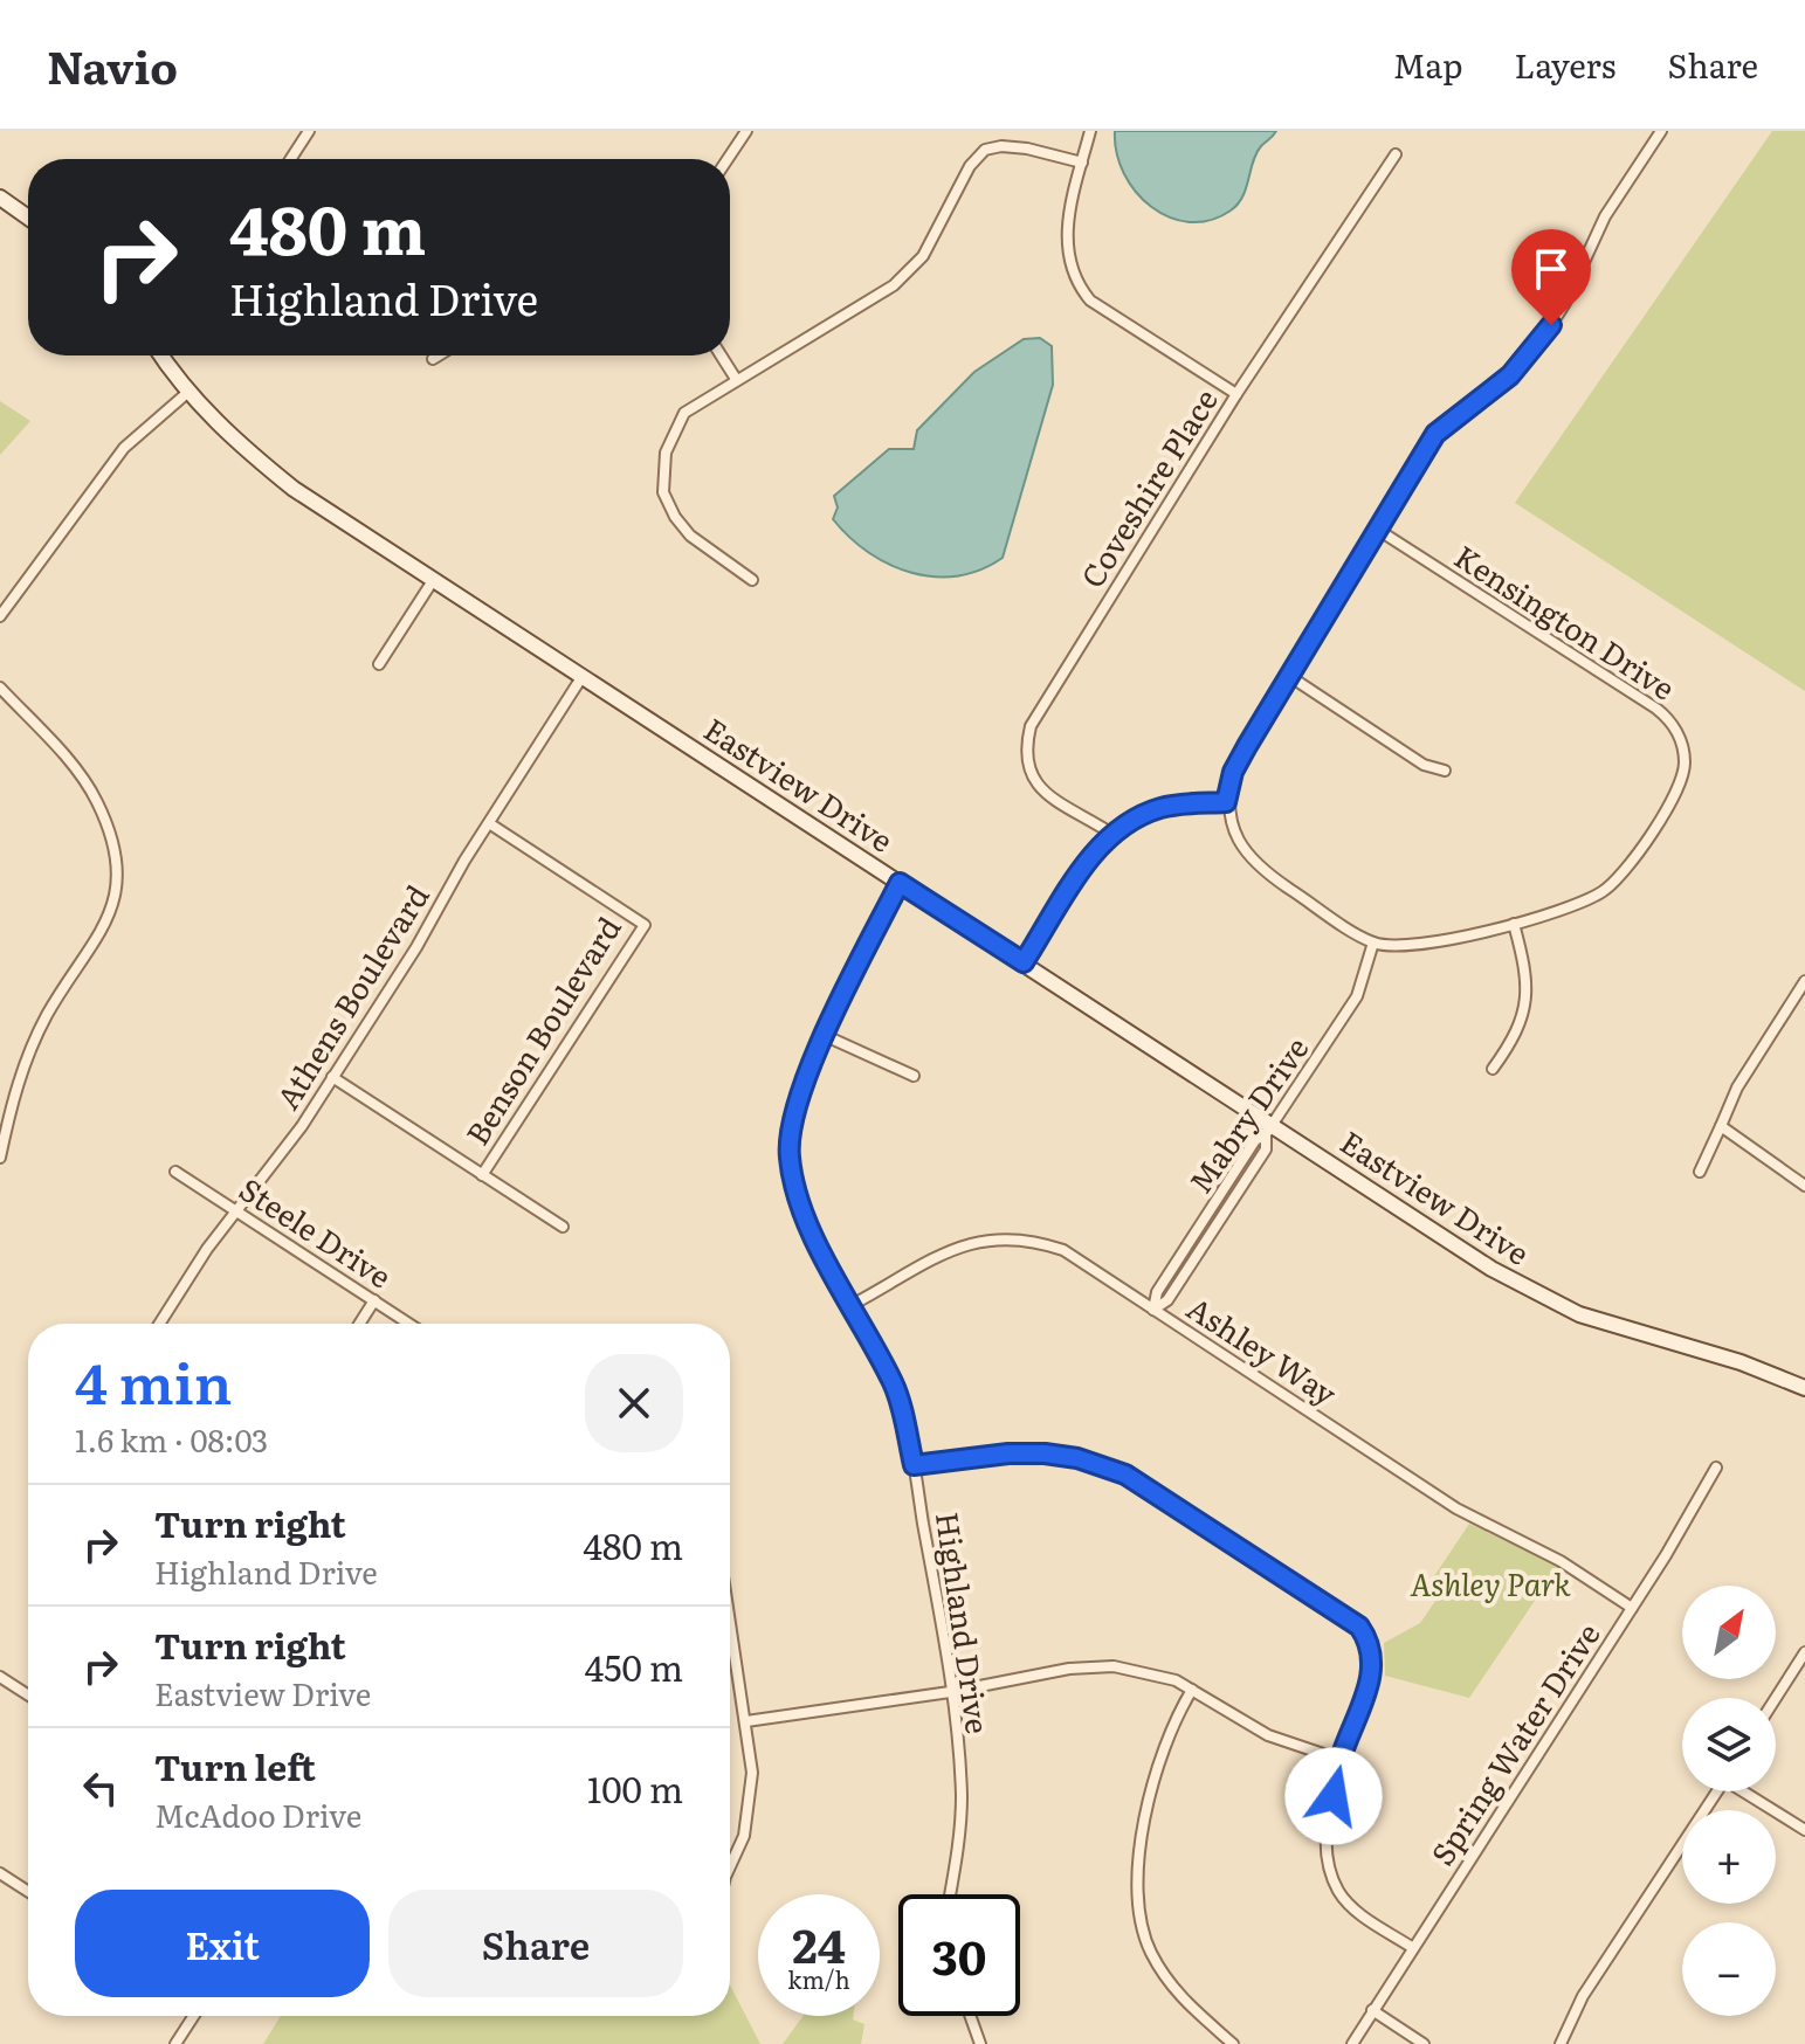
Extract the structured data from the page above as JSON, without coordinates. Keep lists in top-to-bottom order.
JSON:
{
  "streets": {
    "street": [
      "Coveshire Place",
      "Kensington Drive",
      "Eastview Drive",
      "Athens Boulevard",
      "Benson Boulevard",
      "Mabry Drive",
      "Steele Drive",
      "Ashley Way",
      "Highland Drive",
      "Spring Water Drive"
    ]
  },
  "crossings": [
    ["Kensington Drive", "Mabry Drive"],
    ["Eastview Drive", "Athens Boulevard"],
    ["Eastview Drive", "Mabry Drive"],
    ["Eastview Drive", "Highland Drive"],
    ["Athens Boulevard", "Benson Boulevard"],
    ["Athens Boulevard", "Steele Drive"],
    ["Mabry Drive", "Ashley Way"],
    ["Ashley Way", "Highland Drive"],
    ["Ashley Way", "Spring Water Drive"]
  ],
  "parks": ["Ashley Park"],
  "north": "top right",
  "page": {
    "header": "Navio",
    "nav": ["Map", "Layers", "Share"],
    "turn": ["480 m", "Highland Drive"],
    "heading": ["4 min", "1.6 km · 08:03"],
    "list": [
      {
        "name": "Turn right",
        "note": "Highland Drive",
        "value": "480 m"
      },
      {
        "name": "Turn right",
        "note": "Eastview Drive",
        "value": "450 m"
      },
      {
        "name": "Turn left",
        "note": "McAdoo Drive",
        "value": "100 m"
      }
    ],
    "map_buttons": ["+", "−"],
    "buttons": ["Exit", "Share"],
    "speed": "24 km/h",
    "limit": "30"
  }
}
